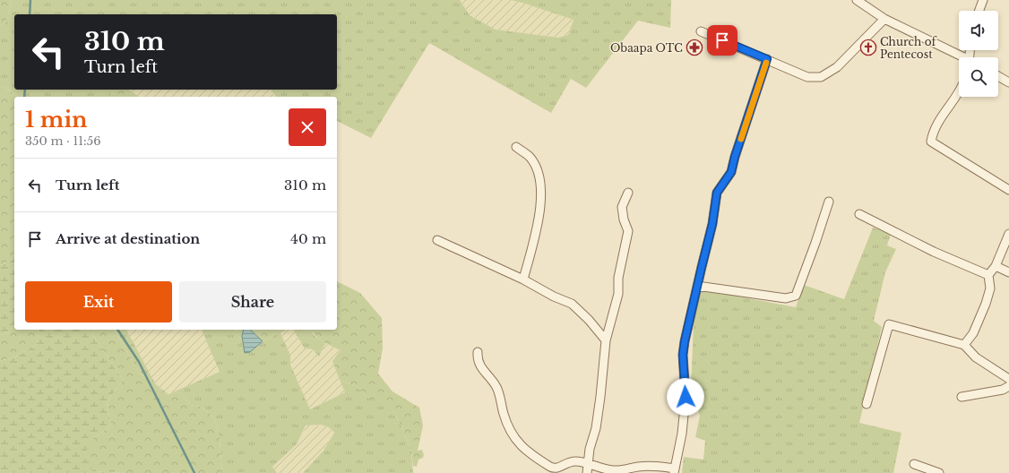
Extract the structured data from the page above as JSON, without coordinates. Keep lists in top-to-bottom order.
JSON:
{
  "places": {
    "pharmacy": ["Obaapa OTC"],
    "church": ["Church of Pentecost"]
  },
  "page": {
    "turn": ["310 m", "Turn left"],
    "heading": ["1 min", "350 m · 11:56"],
    "list": [
      {
        "name": "Turn left",
        "value": "310 m"
      },
      {
        "name": "Arrive at destination",
        "value": "40 m"
      }
    ],
    "buttons": ["Exit", "Share"]
  }
}
